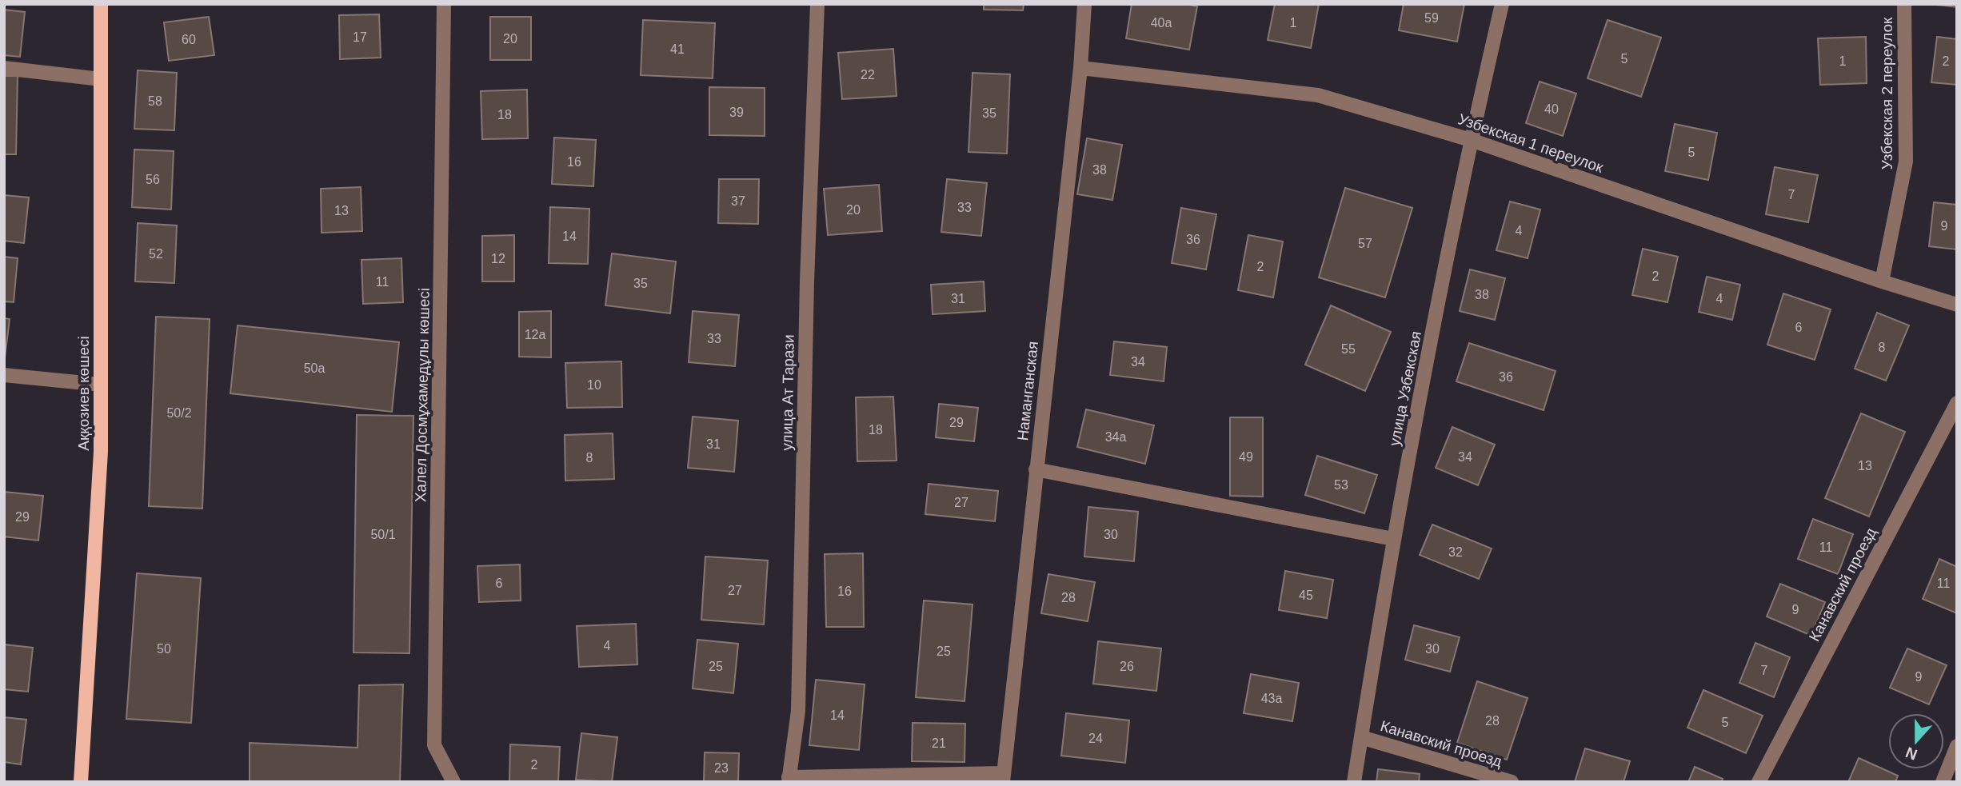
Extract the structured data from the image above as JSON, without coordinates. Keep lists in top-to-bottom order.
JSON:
{
  "streets": {
    "main road": ["Аққозиев көшесі"],
    "street": [
      "Узбекская 2 переулок",
      "Узбекская 1 переулок",
      "улица Узбекская",
      "Наманганская",
      "улица Ат Тарази",
      "Халел Досмұхамедұлы көшесі",
      "Канавский проезд"
    ]
  },
  "crossings": [
    ["Узбекская 2 переулок", "Узбекская 1 переулок"],
    ["Узбекская 1 переулок", "улица Узбекская"],
    ["Узбекская 1 переулок", "Наманганская"],
    ["улица Узбекская", "Канавский проезд"]
  ],
  "house_numbers": [
    "59",
    "40а",
    "1",
    "17",
    "20",
    "60",
    "41",
    "5",
    "1",
    "2",
    "22",
    "58",
    "40",
    "39",
    "35",
    "18",
    "5",
    "16",
    "38",
    "56",
    "7",
    "37",
    "33",
    "20",
    "13",
    "9",
    "4",
    "14",
    "36",
    "57",
    "52",
    "12",
    "2",
    "2",
    "11",
    "35",
    "38",
    "31",
    "4",
    "6",
    "12а",
    "33",
    "8",
    "55",
    "34",
    "50а",
    "36",
    "10",
    "50/2",
    "29",
    "18",
    "34а",
    "31",
    "49",
    "34",
    "8",
    "13",
    "53",
    "27",
    "29",
    "50/1",
    "30",
    "11",
    "32",
    "6",
    "11",
    "27",
    "16",
    "45",
    "28",
    "9",
    "4",
    "50",
    "30",
    "25",
    "25",
    "26",
    "7",
    "9",
    "43а",
    "14",
    "28",
    "5",
    "24",
    "21",
    "2",
    "23"
  ],
  "north": "bottom"
}
